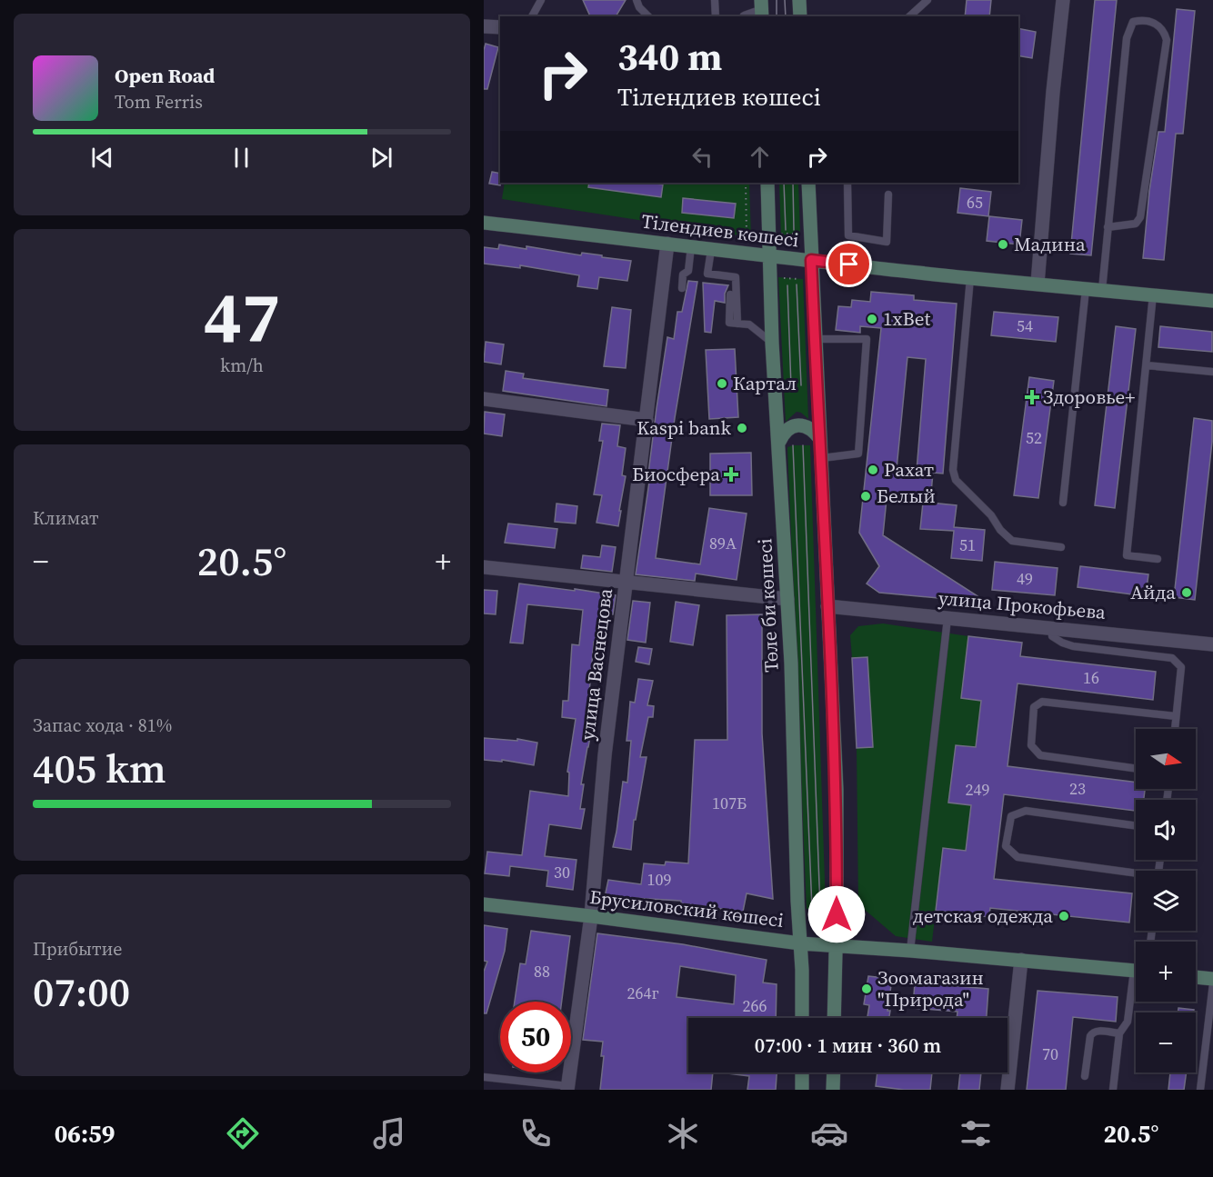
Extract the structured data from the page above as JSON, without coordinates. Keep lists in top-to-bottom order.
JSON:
{
  "streets": {
    "main road": ["Тілендиев көшесі", "Төле би көшесі", "Брусиловский көшесі"],
    "street": ["улица Прокофьева", "улица Васнецова"]
  },
  "crossings": [
    ["Тілендиев көшесі", "Төле би көшесі"],
    ["Тілендиев көшесі", "улица Васнецова"],
    ["Төле би көшесі", "Брусиловский көшесі"],
    ["улица Васнецова", "Брусиловский көшесі"]
  ],
  "places": {
    "other": [
      "Мадина",
      "1xBet",
      "Картал",
      "Kaspi bank",
      "Рахат",
      "Белый",
      "Айда",
      "детская одежда",
      "Зоомагазин \"Природа\""
    ],
    "health": ["Здоровье+", "Биосфера"]
  },
  "house_numbers": [
    "65",
    "54",
    "52",
    "89А",
    "51",
    "49",
    "16",
    "23",
    "249",
    "107Б",
    "30",
    "109",
    "88",
    "264г",
    "266",
    "70"
  ],
  "north": "right",
  "page": {
    "turn": ["340 m", "Тілендиев көшесі"],
    "song": ["Open Road", "Tom Ferris"],
    "tile": [
      ["47", "km/h"],
      "Климат",
      ["Запас хода · 81%", "405 km"],
      ["Прибытие", "07:00"]
    ],
    "heat": ["−", "20.5°", "+"],
    "map_buttons": ["+", "−"],
    "limit": "50",
    "trip": "07:00 · 1 мин · 360 m",
    "tabs": ["06:59", "20.5°"]
  }
}
